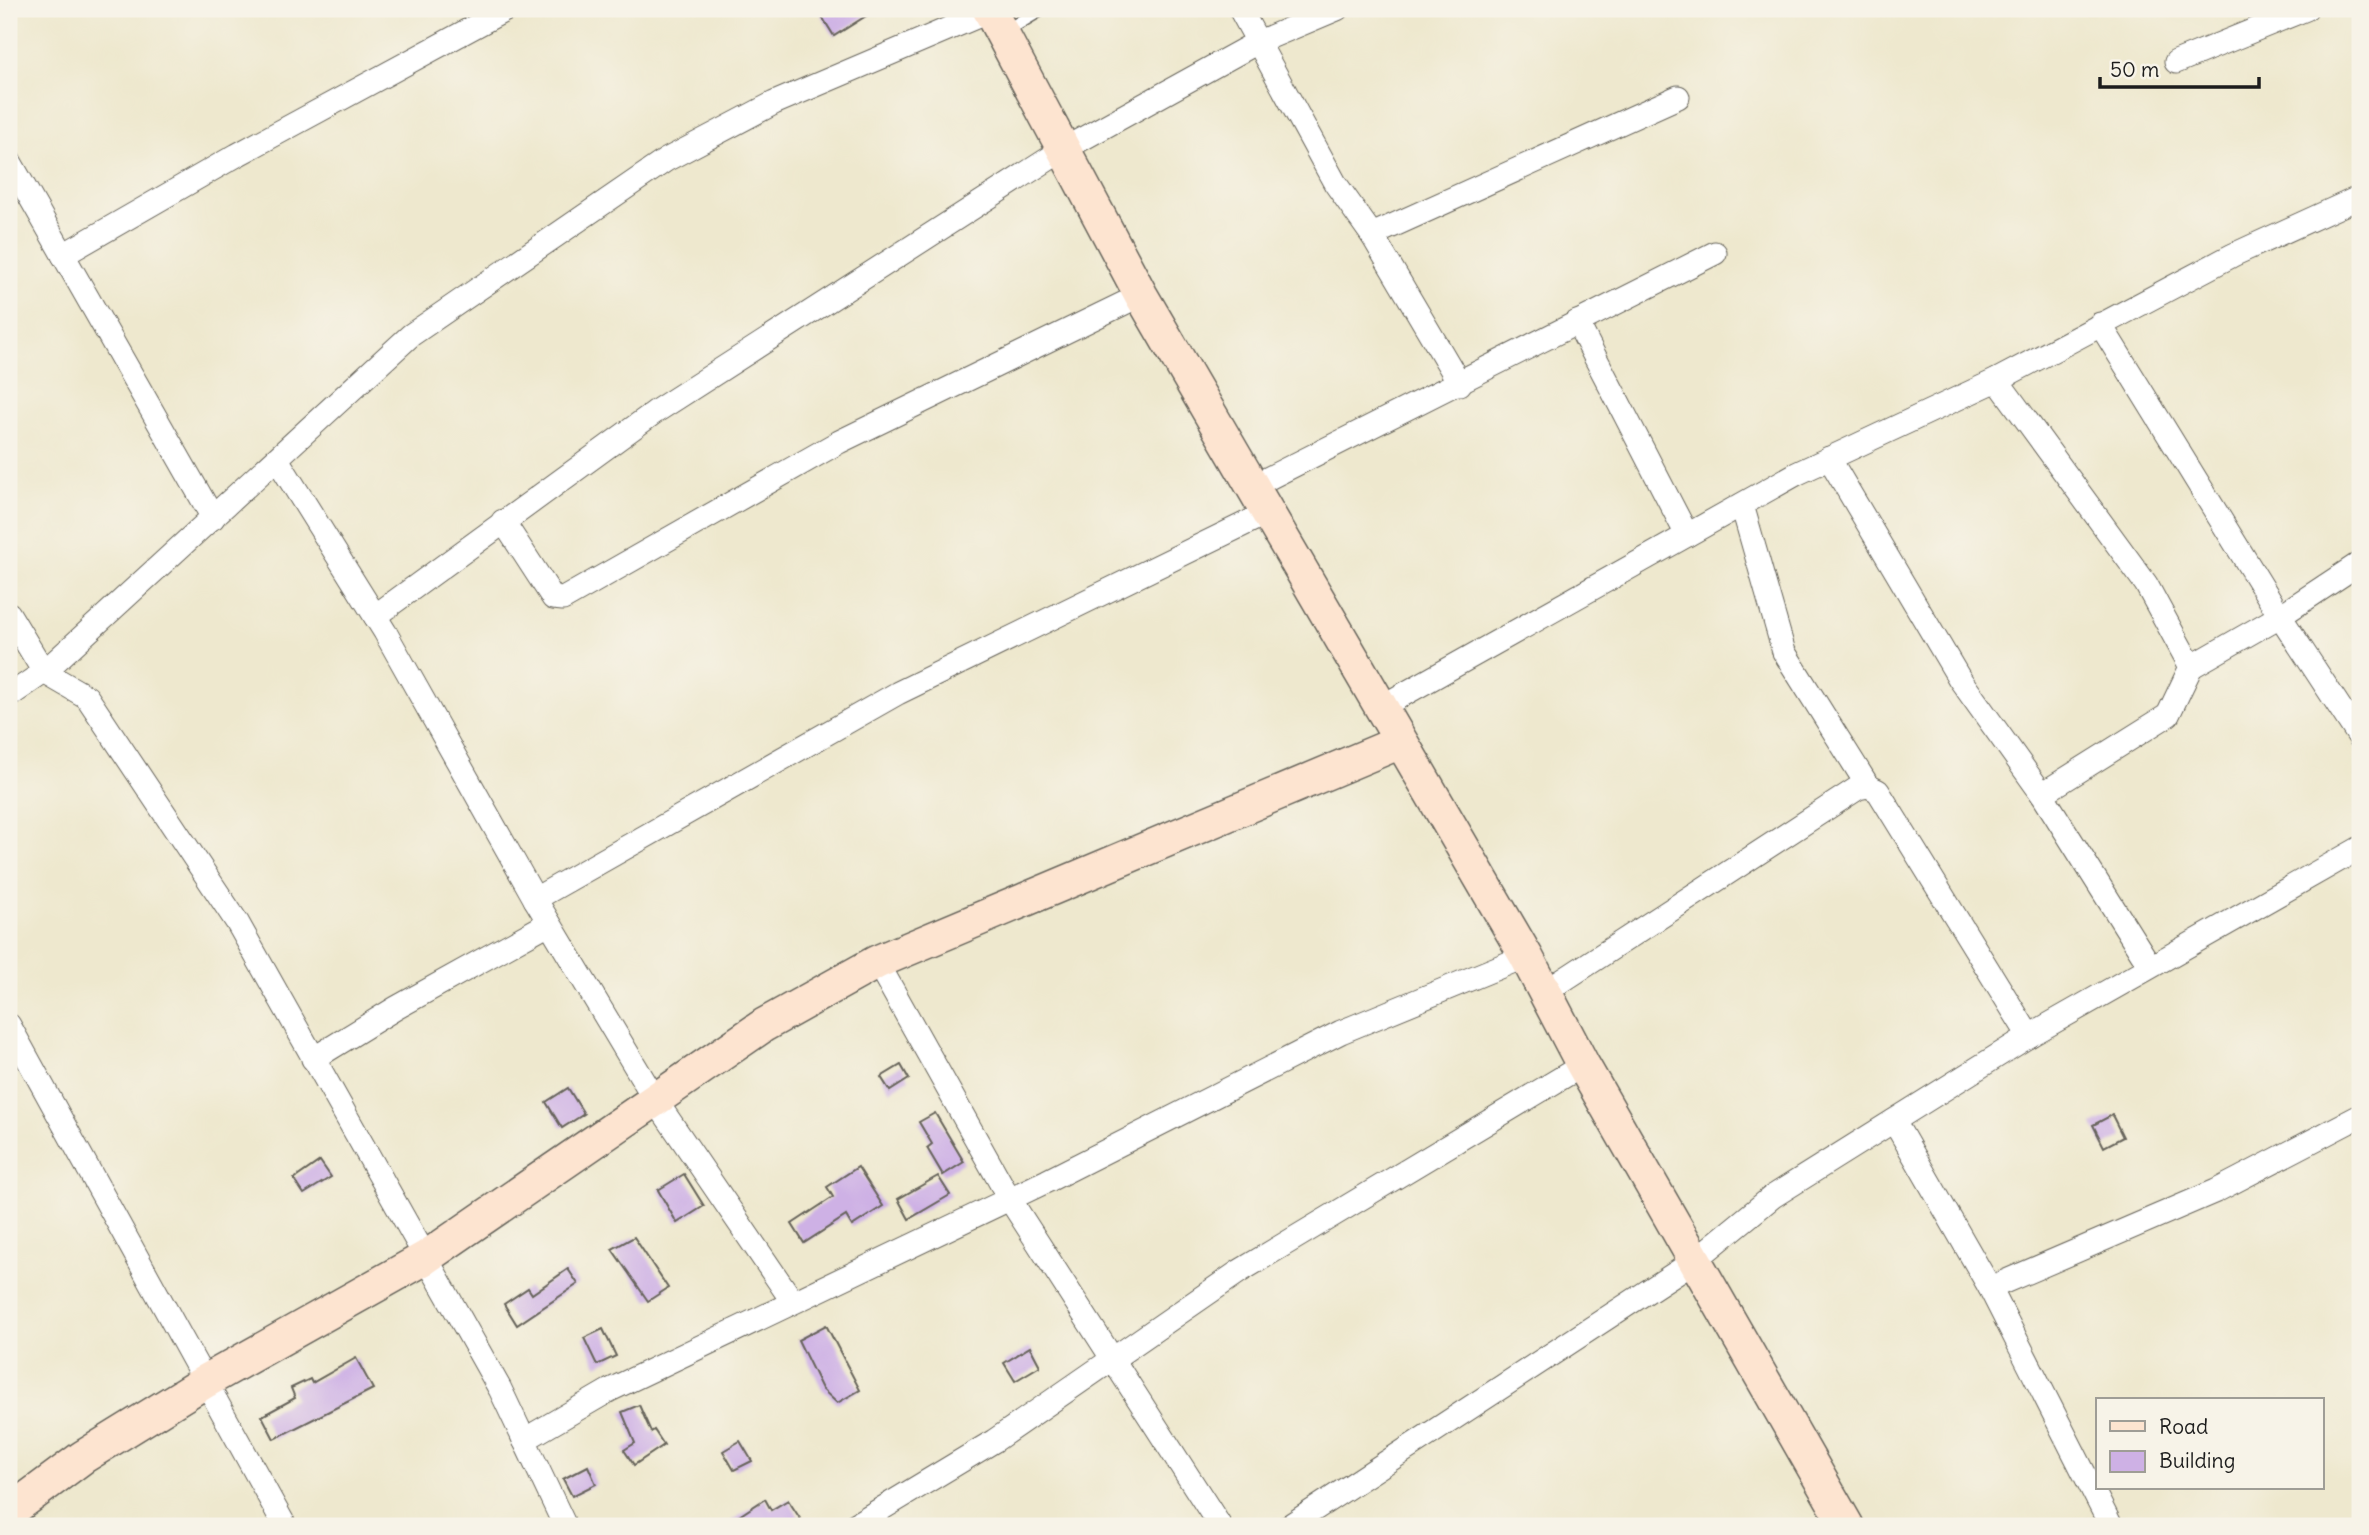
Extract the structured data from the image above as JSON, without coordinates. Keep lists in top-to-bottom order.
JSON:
{
  "legend": ["Road", "Building"],
  "scale_bar": "50 m"
}
